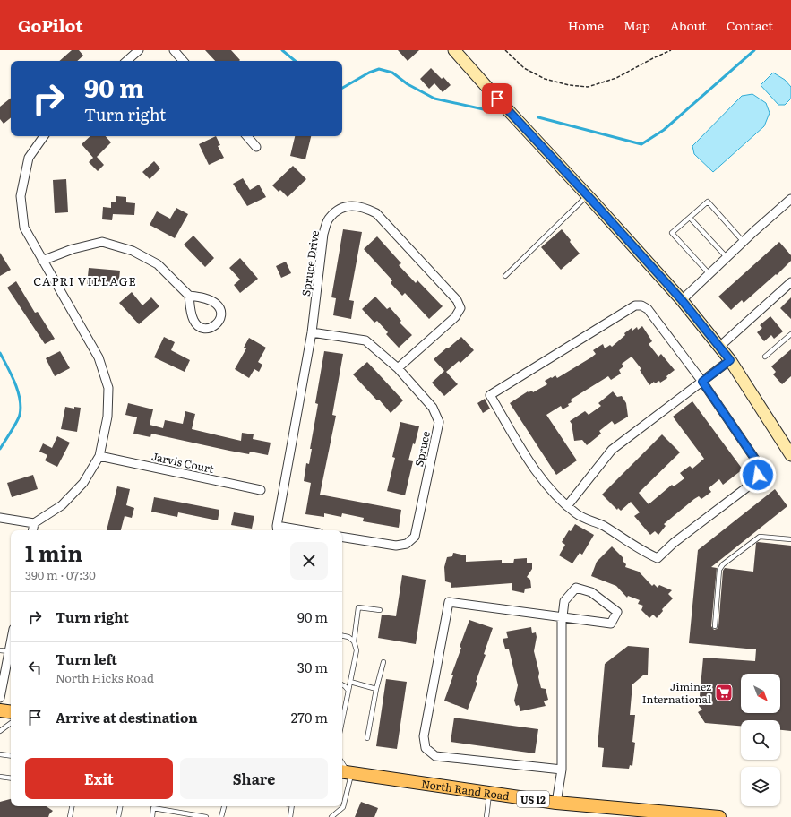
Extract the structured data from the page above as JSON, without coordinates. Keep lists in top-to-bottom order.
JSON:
{
  "streets": {
    "main road": ["North Rand Road", "US 12"],
    "street": ["Spruce Drive", "Spruce", "Jarvis Court"]
  },
  "crossings": [
    ["Spruce Drive", "Spruce"]
  ],
  "districts": ["CAPRI VILLAGE"],
  "places": {
    "supermarket": ["Jiminez International"]
  },
  "north": "bottom right",
  "page": {
    "header": "GoPilot",
    "nav": [
      "Home",
      "Map",
      "About",
      "Contact"
    ],
    "turn": ["90 m", "Turn right"],
    "heading": ["1 min", "390 m · 07:30"],
    "list": [
      {
        "name": "Turn right",
        "value": "90 m"
      },
      {
        "name": "Turn left",
        "note": "North Hicks Road",
        "value": "30 m"
      },
      {
        "name": "Arrive at destination",
        "value": "270 m"
      }
    ],
    "buttons": ["Exit", "Share"]
  }
}
